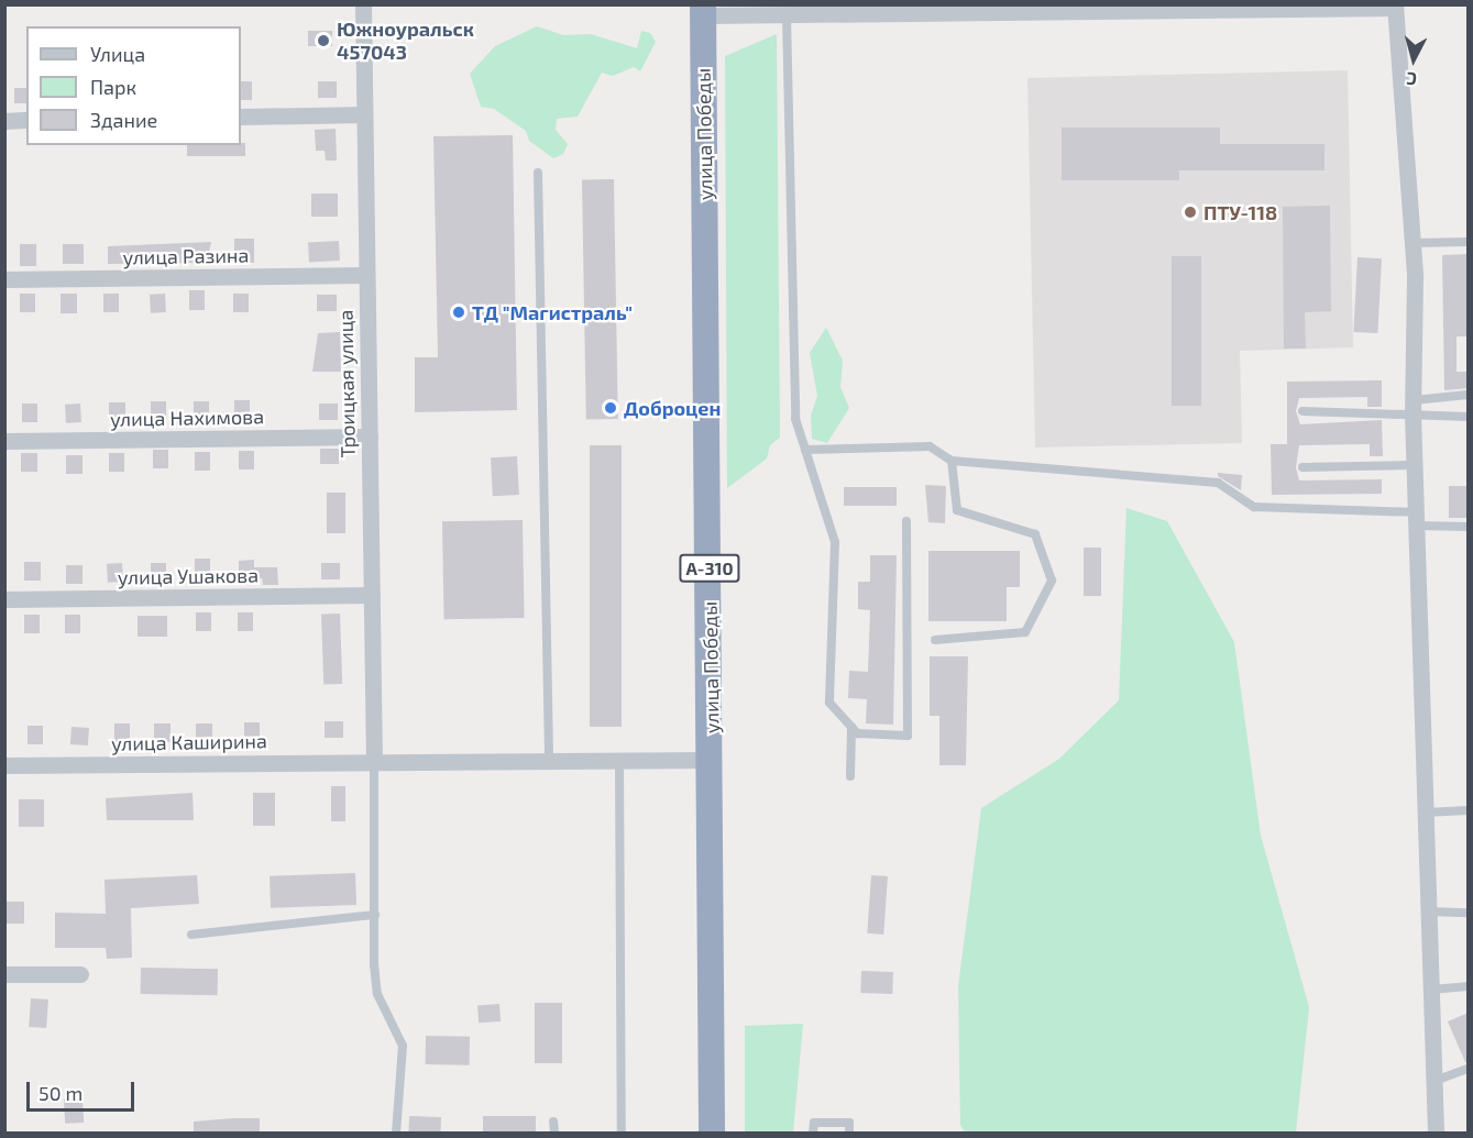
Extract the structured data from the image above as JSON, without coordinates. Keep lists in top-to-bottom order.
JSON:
{
  "streets": {
    "highway": ["улица Победы", "А-310"],
    "street": [
      "улица Разина",
      "Троицкая улица",
      "улица Нахимова",
      "улица Ушакова",
      "улица Каширина"
    ]
  },
  "crossings": [
    ["улица Победы", "улица Каширина"],
    ["улица Разина", "Троицкая улица"],
    ["Троицкая улица", "улица Нахимова"],
    ["Троицкая улица", "улица Ушакова"],
    ["Троицкая улица", "улица Каширина"]
  ],
  "places": [
    "Южноуральск 457043",
    "ПТУ-118",
    "ТД \"Магистраль\"",
    "Доброцен"
  ],
  "legend": ["Улица", "Парк", "Здание"],
  "scale_bar": "50 m",
  "north": "bottom"
}
